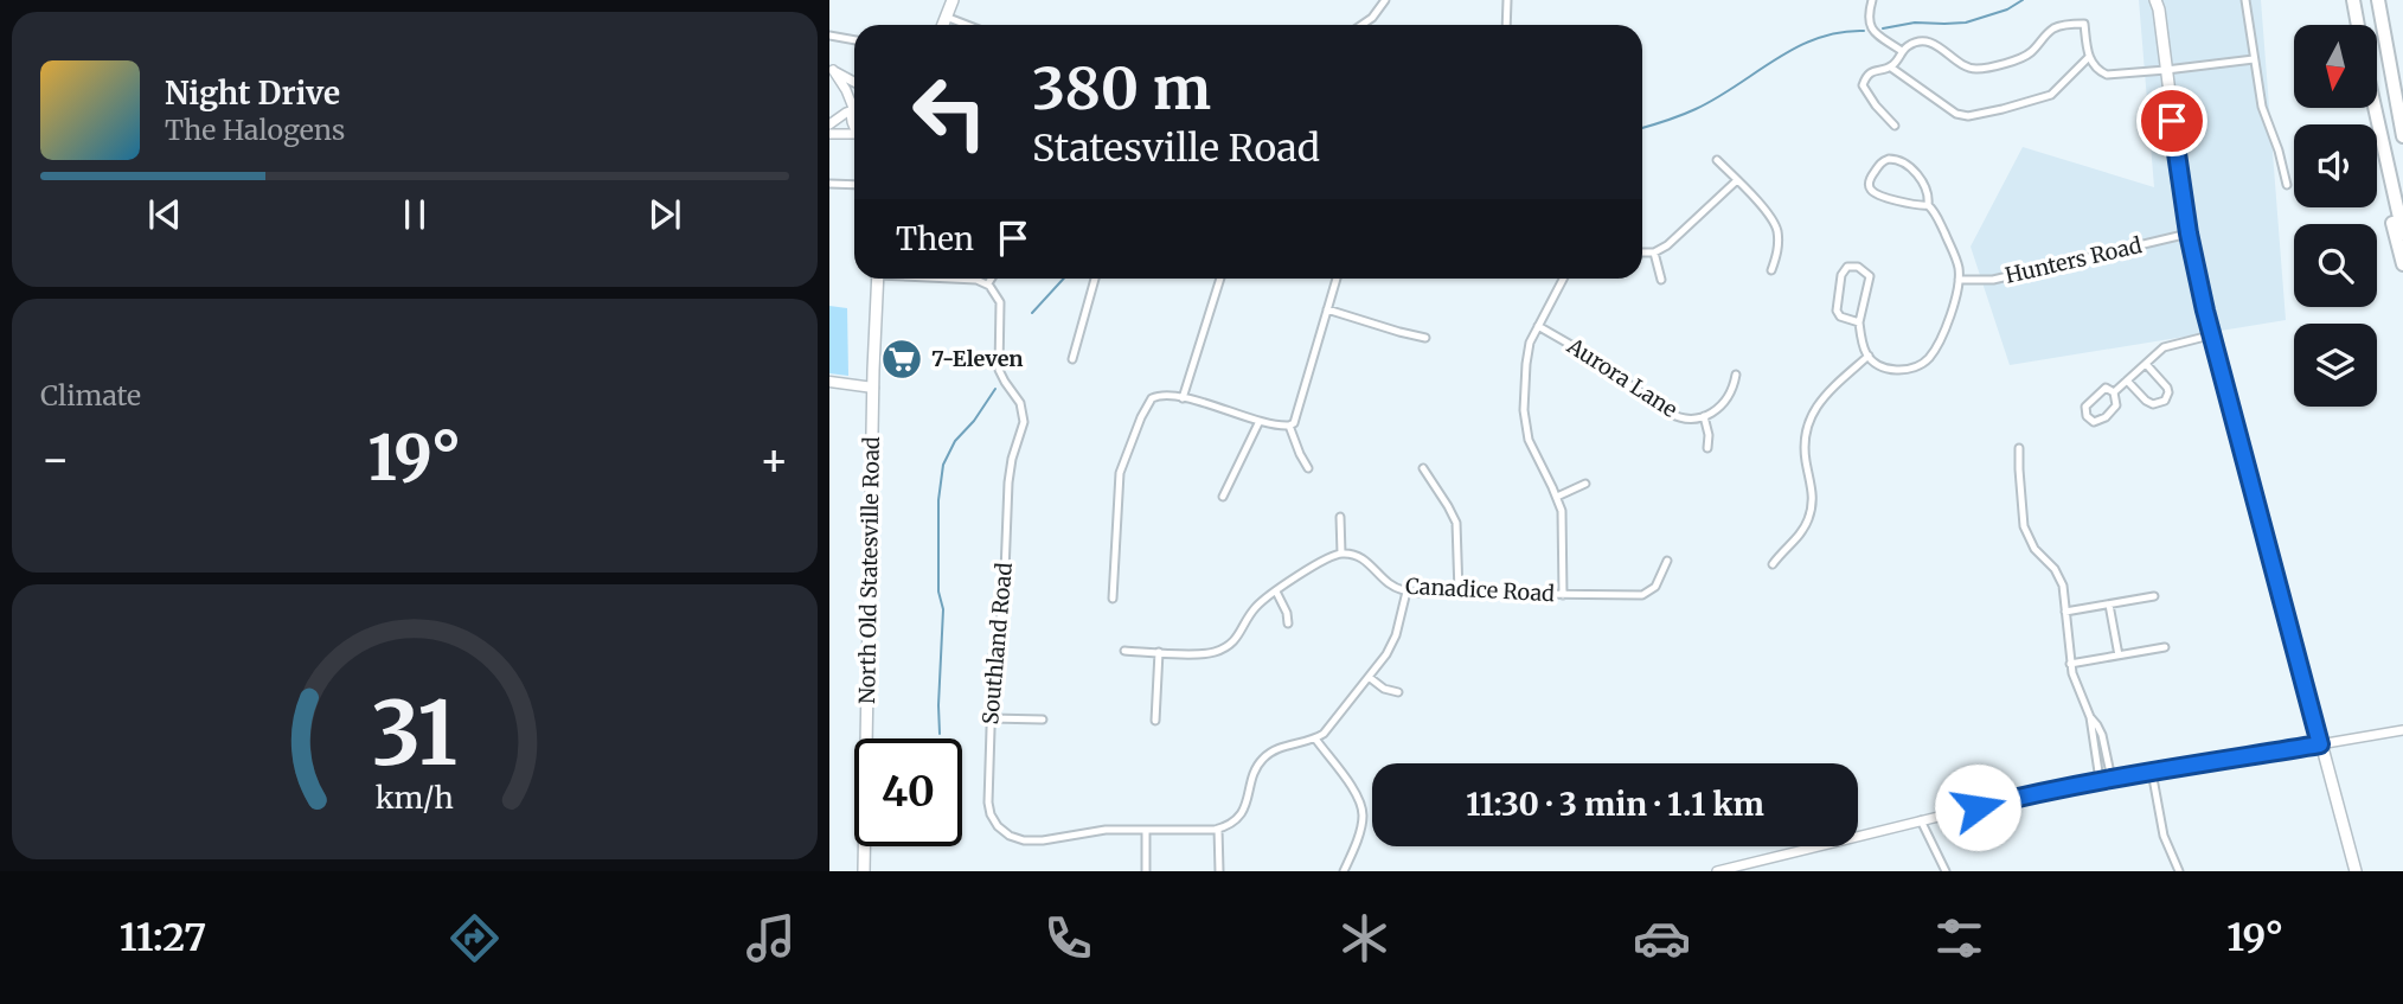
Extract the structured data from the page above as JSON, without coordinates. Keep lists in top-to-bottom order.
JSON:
{
  "streets": {
    "main road": ["North Old Statesville Road"],
    "street": [
      "Hunters Road",
      "Aurora Lane",
      "Canadice Road",
      "Southland Road"
    ]
  },
  "places": {
    "supermarket": ["7-Eleven"]
  },
  "north": "bottom",
  "page": {
    "turn": ["380 m", "Statesville Road"],
    "song": ["Night Drive", "The Halogens"],
    "then": "Then",
    "tile": "Climate",
    "heat": ["−", "19°", "+"],
    "limit": "40",
    "trip": "11:30 · 3 min · 1.1 km",
    "tabs": ["11:27", "19°"],
    "gauge": ["31", "km/h"]
  }
}
